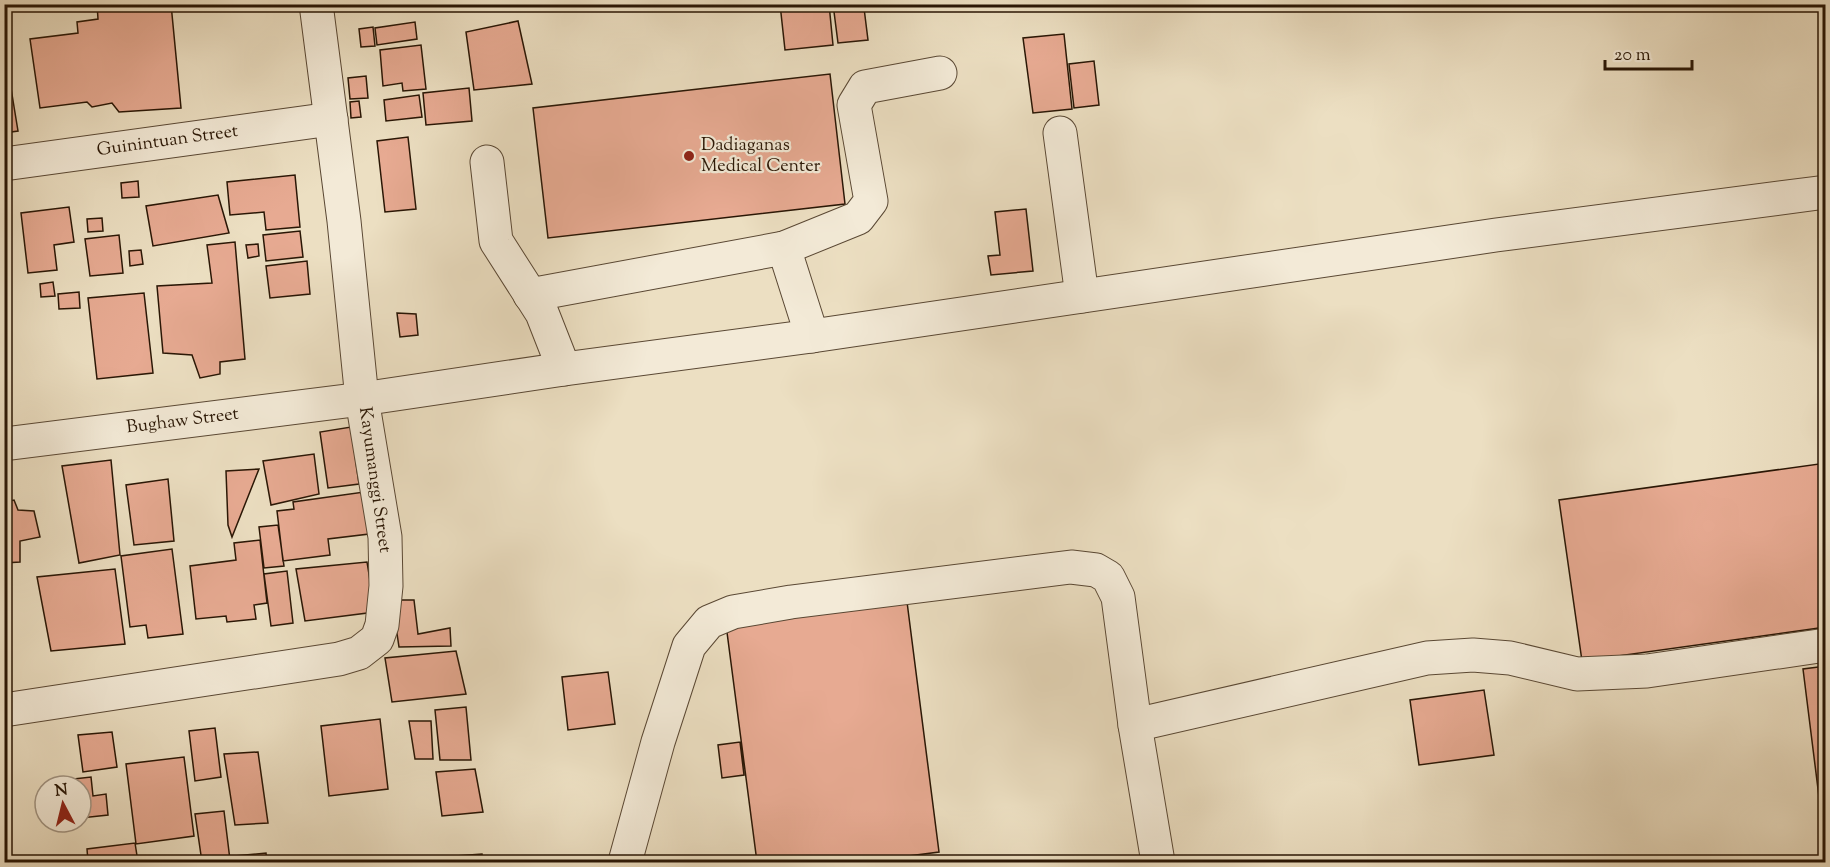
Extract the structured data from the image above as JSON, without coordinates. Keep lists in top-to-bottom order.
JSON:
{
  "streets": {
    "street": ["Guinintuan Street", "Bughaw Street", "Kayumanggi Street"]
  },
  "crossings": [
    ["Guinintuan Street", "Kayumanggi Street"],
    ["Bughaw Street", "Kayumanggi Street"]
  ],
  "places": ["Dadiaganas Medical Center"],
  "scale_bar": "20 m",
  "north": "top"
}
